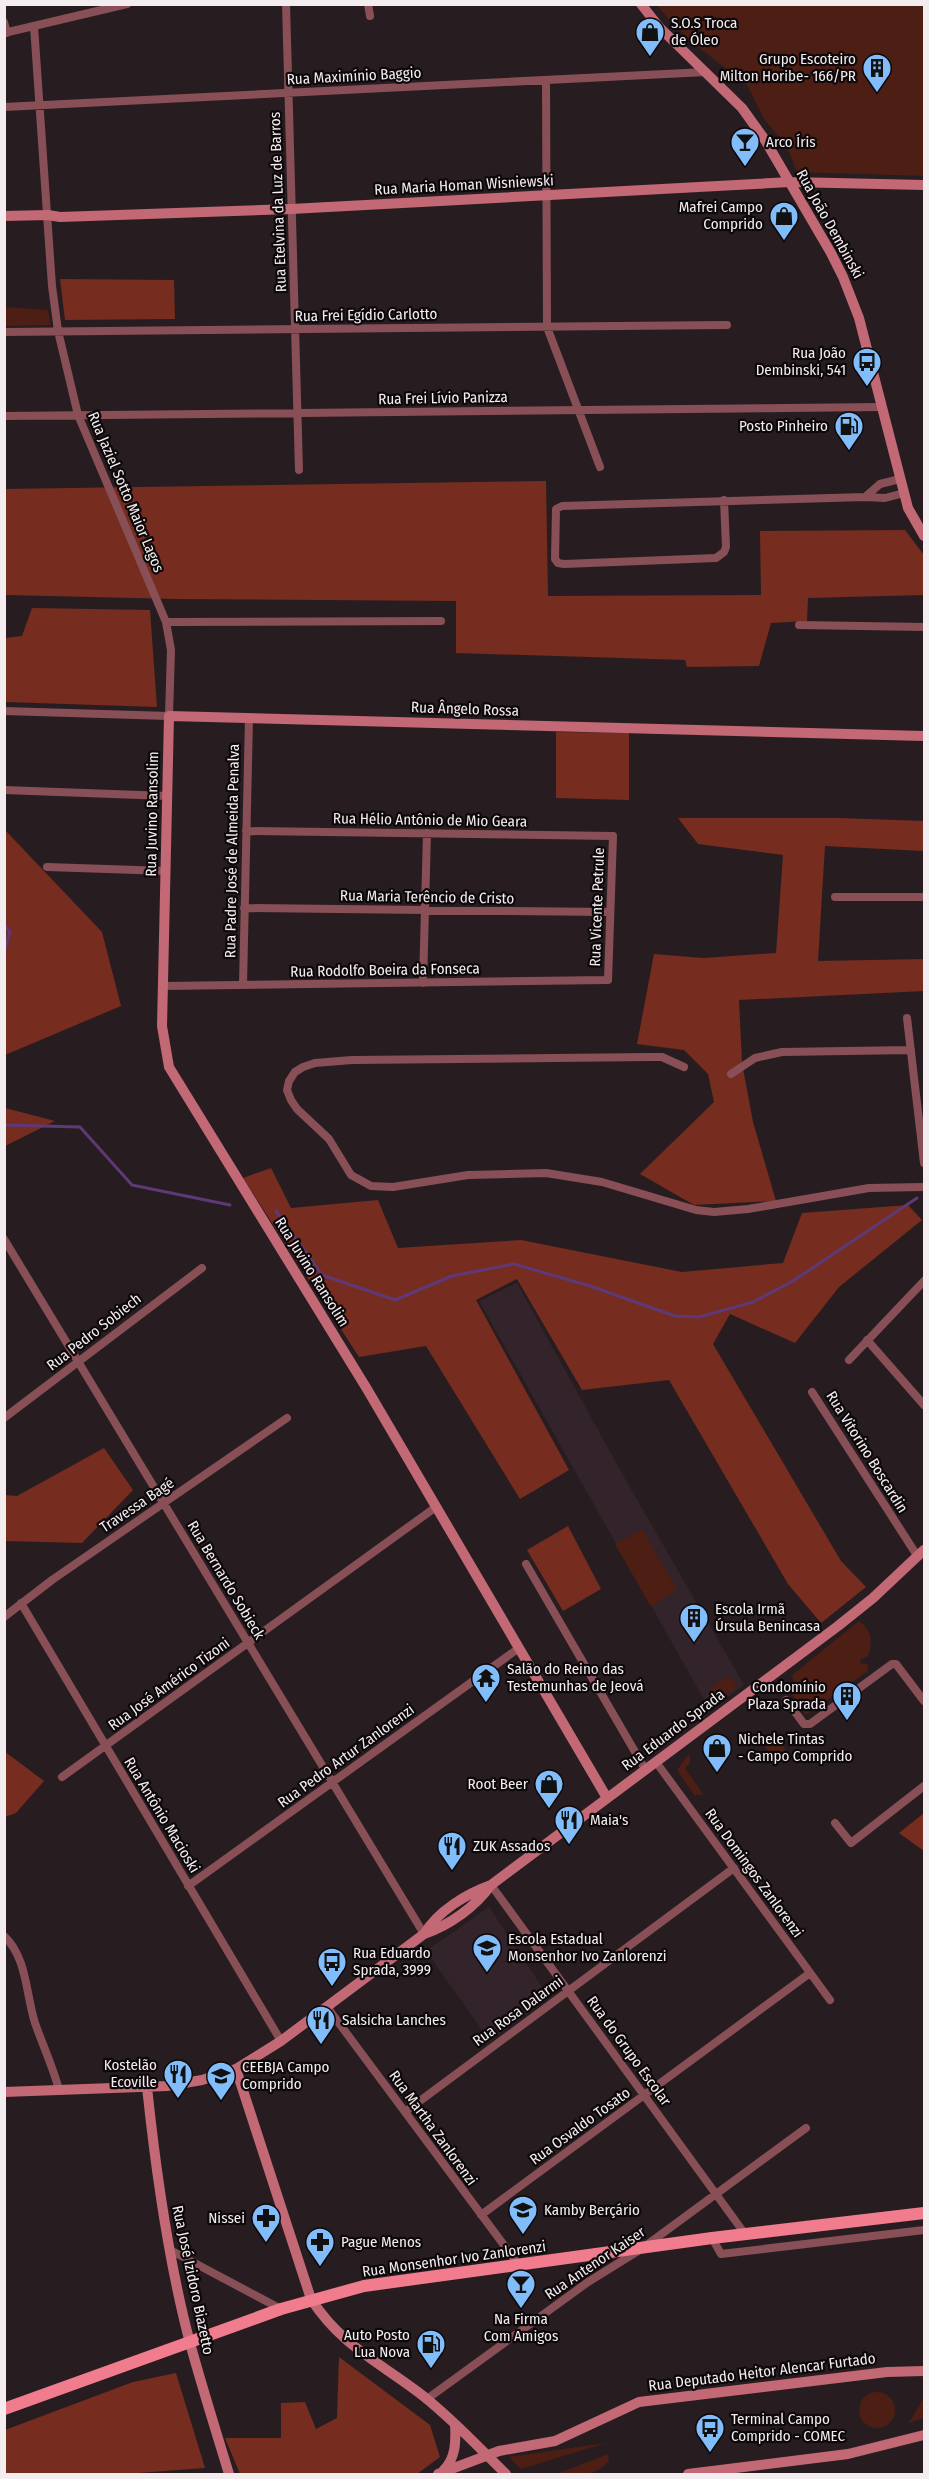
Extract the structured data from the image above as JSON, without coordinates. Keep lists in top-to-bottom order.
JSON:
{
  "streets": {
    "main road": ["Rua Monsenhor Ivo Zanlorenzi"],
    "street": [
      "Rua Maximínio Baggio",
      "Rua Maria Homan Wisniewski",
      "Rua Etelvina da Luz de Barros",
      "Rua João Dembinski",
      "Rua Frei Egídio Carlotto",
      "Rua Frei Lívio Panizza",
      "Rua Jaziel Sotto Maior Lagos",
      "Rua Ângelo Rossa",
      "Rua Juvino Ransolim",
      "Rua Hélio Antônio de Mio Geara",
      "Rua Padre José de Almeida Penalva",
      "Rua Maria Terêncio de Cristo",
      "Rua Vicente Petrule",
      "Rua Rodolfo Boeira da Fonseca",
      "Rua Pedro Sobiech",
      "Rua Vitorino Boscardin",
      "Travessa Bagé",
      "Rua Bernardo Sobieck",
      "Rua José Américo Tizoni",
      "Rua Eduardo Sprada",
      "Rua Pedro Artur Zanlorenzi",
      "Rua Antônio Macioski",
      "Rua Domingos Zanlorenzi",
      "Rua Rosa Dalarmi",
      "Rua do Grupo Escolar",
      "Rua Osvaldo Tosato",
      "Rua Martha Zanlorenzi",
      "Rua Antenor Kaiser",
      "Rua José Izidoro Biazetto",
      "Rua Deputado Heitor Alencar Furtado"
    ]
  },
  "crossings": [
    ["Rua Maximínio Baggio", "Rua Etelvina da Luz de Barros"],
    ["Rua Maximínio Baggio", "Rua João Dembinski"],
    ["Rua Maximínio Baggio", "Rua Jaziel Sotto Maior Lagos"],
    ["Rua Maria Homan Wisniewski", "Rua Etelvina da Luz de Barros"],
    ["Rua Maria Homan Wisniewski", "Rua João Dembinski"],
    ["Rua Maria Homan Wisniewski", "Rua Jaziel Sotto Maior Lagos"],
    ["Rua Etelvina da Luz de Barros", "Rua Frei Egídio Carlotto"],
    ["Rua Etelvina da Luz de Barros", "Rua Frei Lívio Panizza"],
    ["Rua João Dembinski", "Rua Frei Lívio Panizza"],
    ["Rua Frei Egídio Carlotto", "Rua Jaziel Sotto Maior Lagos"],
    ["Rua Frei Lívio Panizza", "Rua Jaziel Sotto Maior Lagos"],
    ["Rua Jaziel Sotto Maior Lagos", "Rua Ângelo Rossa"],
    ["Rua Jaziel Sotto Maior Lagos", "Rua Juvino Ransolim"],
    ["Rua Ângelo Rossa", "Rua Juvino Ransolim"],
    ["Rua Ângelo Rossa", "Rua Padre José de Almeida Penalva"],
    ["Rua Juvino Ransolim", "Rua Rodolfo Boeira da Fonseca"],
    ["Rua Juvino Ransolim", "Rua José Américo Tizoni"],
    ["Rua Juvino Ransolim", "Rua Eduardo Sprada"],
    ["Rua Juvino Ransolim", "Rua Pedro Artur Zanlorenzi"],
    ["Rua Hélio Antônio de Mio Geara", "Rua Padre José de Almeida Penalva"],
    ["Rua Hélio Antônio de Mio Geara", "Rua Vicente Petrule"],
    ["Rua Padre José de Almeida Penalva", "Rua Maria Terêncio de Cristo"],
    ["Rua Padre José de Almeida Penalva", "Rua Rodolfo Boeira da Fonseca"],
    ["Rua Maria Terêncio de Cristo", "Rua Vicente Petrule"],
    ["Rua Vicente Petrule", "Rua Rodolfo Boeira da Fonseca"],
    ["Rua Pedro Sobiech", "Rua Bernardo Sobieck"],
    ["Rua Vitorino Boscardin", "Rua Eduardo Sprada"],
    ["Travessa Bagé", "Rua Bernardo Sobieck"],
    ["Travessa Bagé", "Rua Antônio Macioski"],
    ["Rua Bernardo Sobieck", "Rua José Américo Tizoni"],
    ["Rua Bernardo Sobieck", "Rua Eduardo Sprada"],
    ["Rua Bernardo Sobieck", "Rua Pedro Artur Zanlorenzi"],
    ["Rua José Américo Tizoni", "Rua Antônio Macioski"],
    ["Rua Eduardo Sprada", "Rua Antônio Macioski"],
    ["Rua Eduardo Sprada", "Rua Domingos Zanlorenzi"],
    ["Rua Eduardo Sprada", "Rua do Grupo Escolar"],
    ["Rua Eduardo Sprada", "Rua Martha Zanlorenzi"],
    ["Rua Eduardo Sprada", "Rua José Izidoro Biazetto"],
    ["Rua Pedro Artur Zanlorenzi", "Rua Antônio Macioski"],
    ["Rua Domingos Zanlorenzi", "Rua Rosa Dalarmi"],
    ["Rua Domingos Zanlorenzi", "Rua Osvaldo Tosato"],
    ["Rua Rosa Dalarmi", "Rua do Grupo Escolar"],
    ["Rua Rosa Dalarmi", "Rua Martha Zanlorenzi"],
    ["Rua do Grupo Escolar", "Rua Osvaldo Tosato"],
    ["Rua do Grupo Escolar", "Rua Monsenhor Ivo Zanlorenzi"],
    ["Rua do Grupo Escolar", "Rua Antenor Kaiser"],
    ["Rua Osvaldo Tosato", "Rua Martha Zanlorenzi"],
    ["Rua Martha Zanlorenzi", "Rua Monsenhor Ivo Zanlorenzi"],
    ["Rua Monsenhor Ivo Zanlorenzi", "Rua Antenor Kaiser"],
    ["Rua Monsenhor Ivo Zanlorenzi", "Rua José Izidoro Biazetto"]
  ],
  "places": {
    "shop": [
      "S.O.S Troca de Óleo",
      "Mafrei Campo Comprido",
      "Nichele Tintas - Campo Comprido",
      "Root Beer"
    ],
    "building": ["Grupo Escoteiro Milton Horibe- 166/PR", "Escola Irmã Úrsula Benincasa", "Condomínio Plaza Sprada"],
    "bar": ["Arco Íris", "Na Firma Com Amigos"],
    "bus stop": ["Rua João Dembinski, 541", "Rua Eduardo Sprada, 3999", "Terminal Campo Comprido - COMEC"],
    "fuel station": ["Posto Pinheiro", "Auto Posto Lua Nova"],
    "temple": ["Salão do Reino das Testemunhas de Jeová"],
    "restaurant": [
      "Maia's",
      "ZUK Assados",
      "Salsicha Lanches",
      "Kostelão Ecoville"
    ],
    "school or university": ["Escola Estadual Monsenhor Ivo Zanlorenzi", "CEEBJA Campo Comprido", "Kamby Berçário"],
    "pharmacy": ["Nissei", "Pague Menos"]
  }
}
